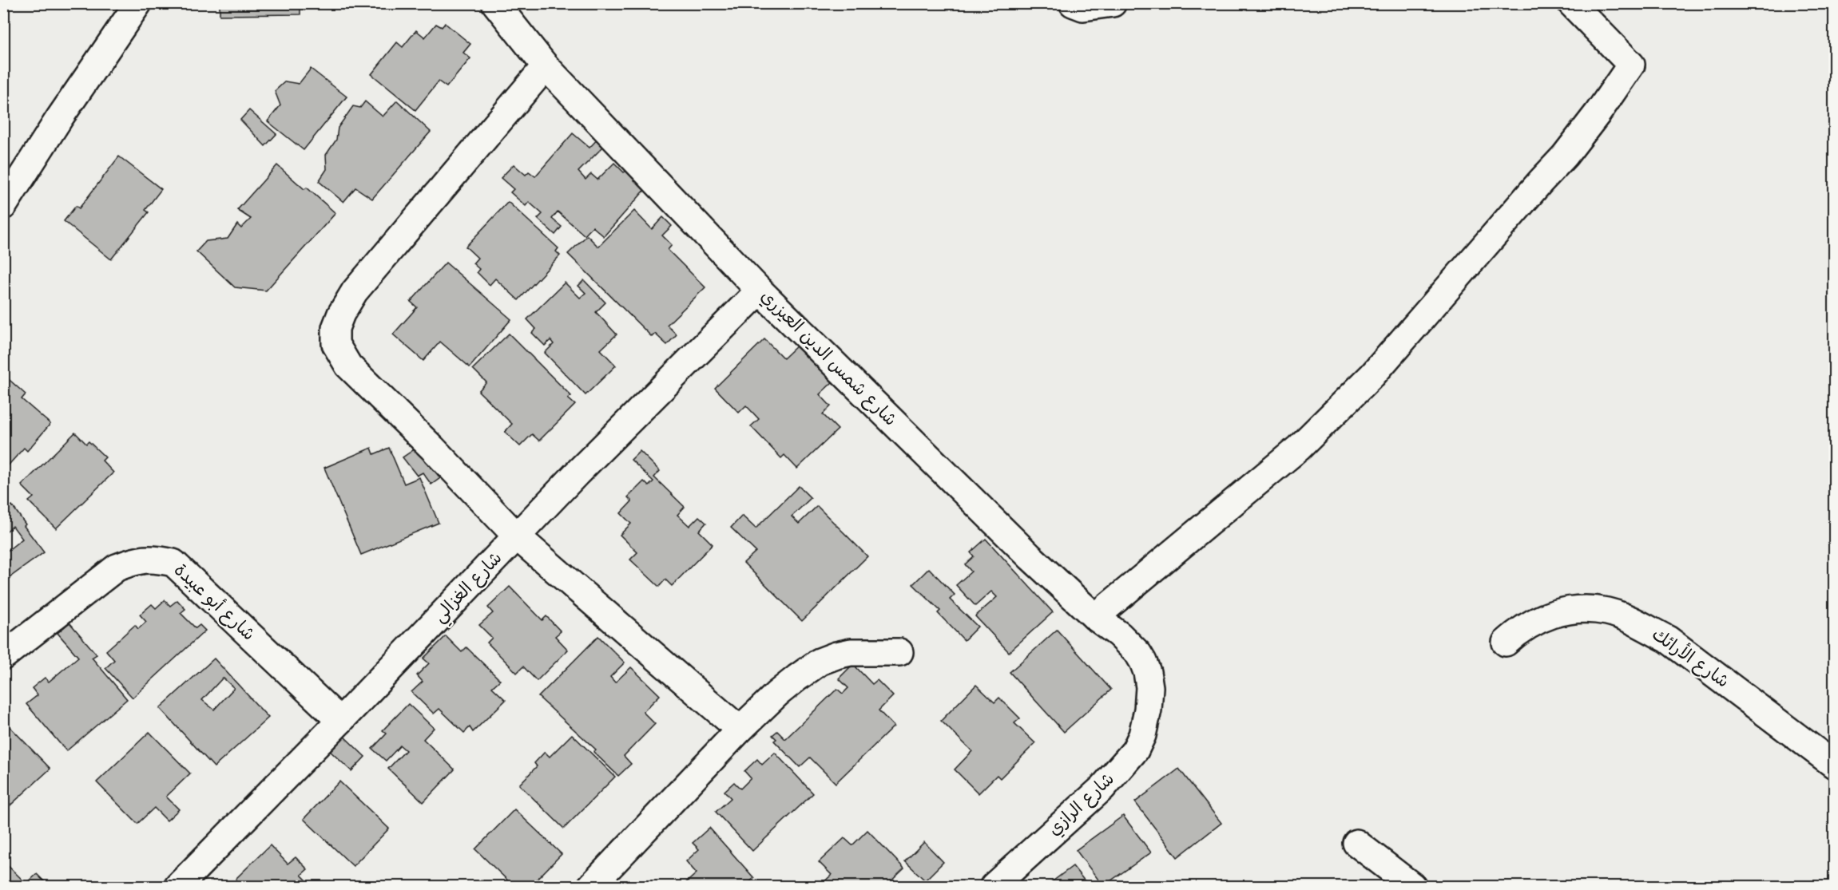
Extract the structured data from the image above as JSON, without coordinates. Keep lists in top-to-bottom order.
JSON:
{
  "streets": {
    "street": [
      "شارع شمس الدين العيزري",
      "شارع الغزالي",
      "شارع أبو عبيدة",
      "شارع الأرائك",
      "شارع الرازي"
    ]
  },
  "crossings": [
    ["شارع شمس الدين العيزري", "شارع الغزالي"],
    ["شارع شمس الدين العيزري", "شارع الرازي"],
    ["شارع الغزالي", "شارع أبو عبيدة"]
  ]
}
